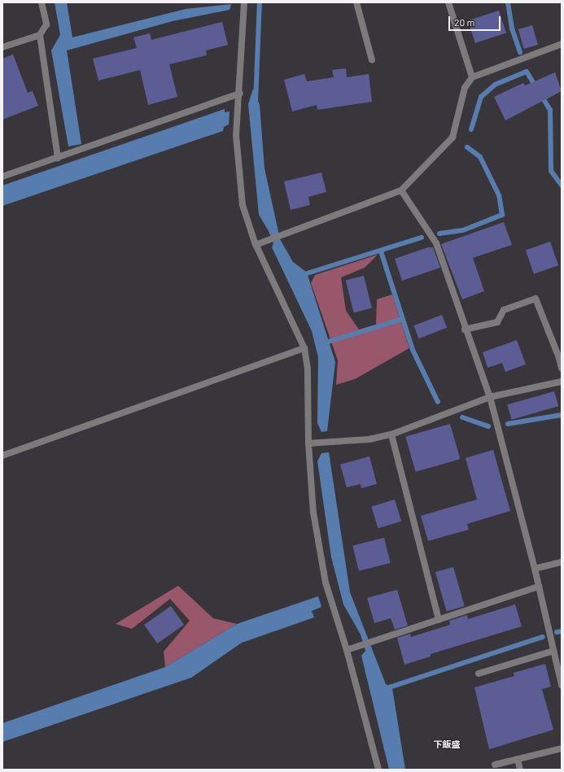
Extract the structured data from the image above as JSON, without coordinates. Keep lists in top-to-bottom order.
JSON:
{
  "districts": ["下飯盛"],
  "scale_bar": "20 m"
}
